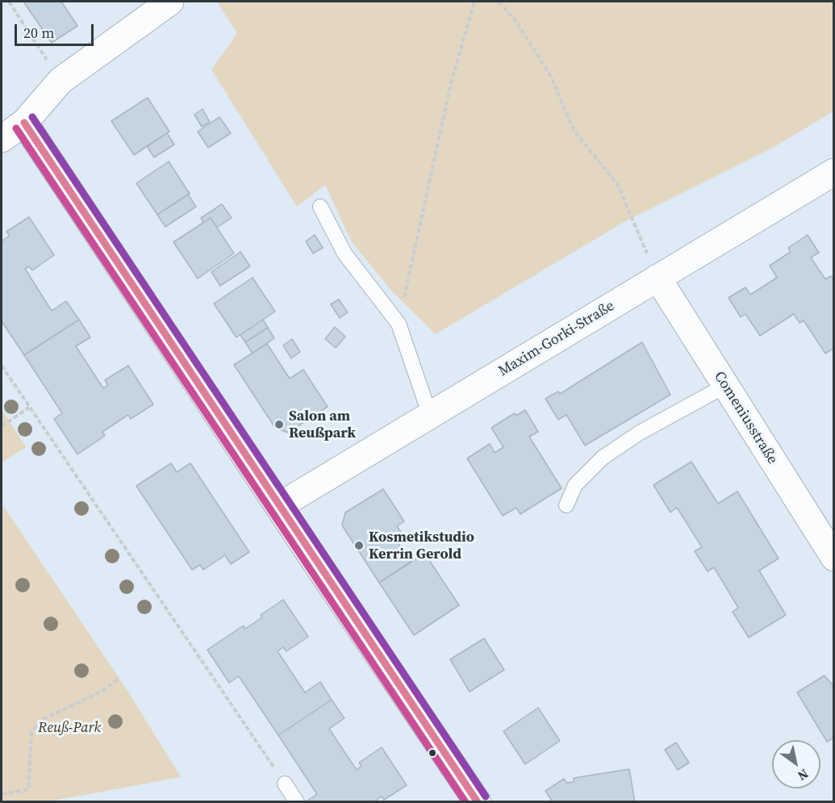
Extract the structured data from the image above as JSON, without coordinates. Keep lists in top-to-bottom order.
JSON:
{
  "streets": {
    "street": ["Maxim-Gorki-Straße", "Comeniusstraße"]
  },
  "crossings": [
    ["Maxim-Gorki-Straße", "Comeniusstraße"]
  ],
  "parks": ["Reuß-Park"],
  "places": ["Salon am Reußpark", "Kosmetikstudio Kerrin Gerold"],
  "scale_bar": "20 m",
  "north": "bottom right"
}
